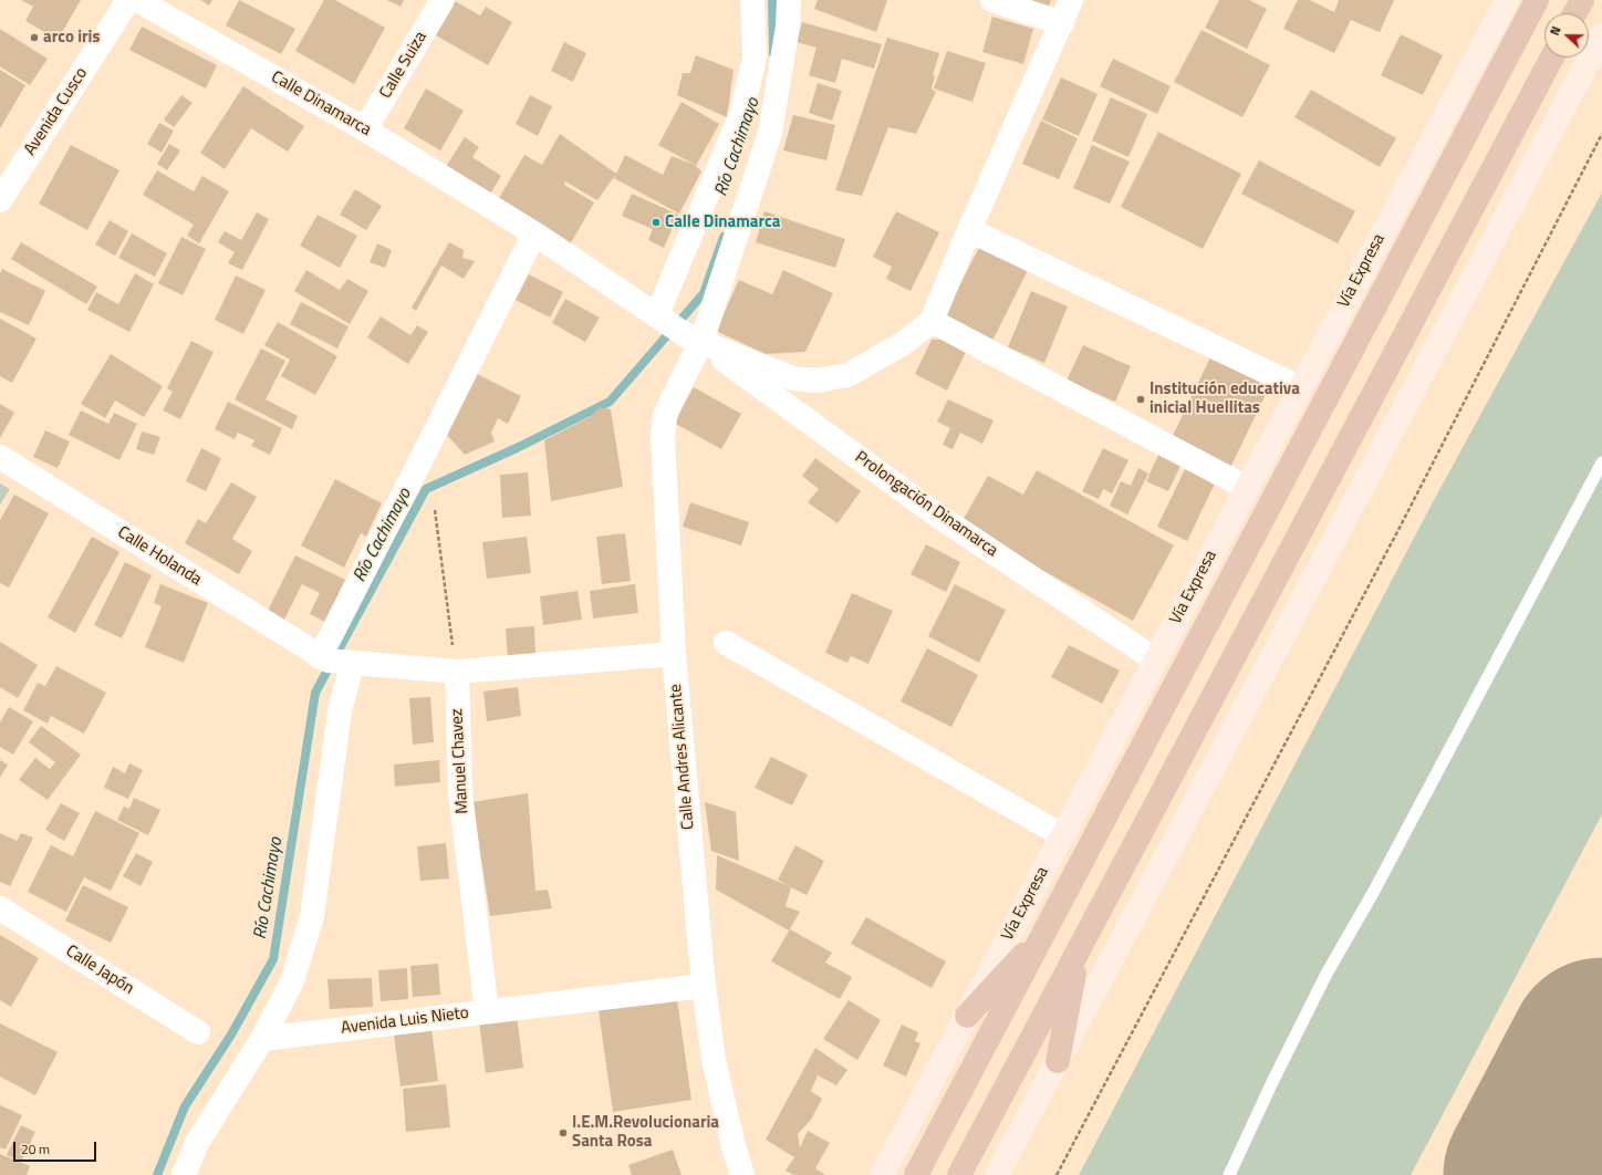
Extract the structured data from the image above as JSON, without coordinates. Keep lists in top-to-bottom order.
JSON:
{
  "streets": {
    "main road": ["Vía Expresa"],
    "street": [
      "Calle Suiza",
      "Calle Dinamarca",
      "Avenida Cusco",
      "Prolongación Dinamarca",
      "Calle Holanda",
      "Calle Andres Alicante",
      "Manuel Chavez",
      "Calle Japón",
      "Avenida Luis Nieto"
    ]
  },
  "crossings": [
    ["Calle Suiza", "Calle Dinamarca"],
    ["Calle Dinamarca", "Prolongación Dinamarca"],
    ["Calle Dinamarca", "Calle Andres Alicante"],
    ["Vía Expresa", "Prolongación Dinamarca"],
    ["Prolongación Dinamarca", "Calle Andres Alicante"],
    ["Calle Andres Alicante", "Avenida Luis Nieto"],
    ["Manuel Chavez", "Avenida Luis Nieto"]
  ],
  "water": ["Río Cachimayo"],
  "places": [
    "arco iris",
    "Calle Dinamarca",
    "Institución educativa inicial Huellitas",
    "I.E.M.Revolucionaria Santa Rosa"
  ],
  "scale_bar": "20 m",
  "north": "left"
}
